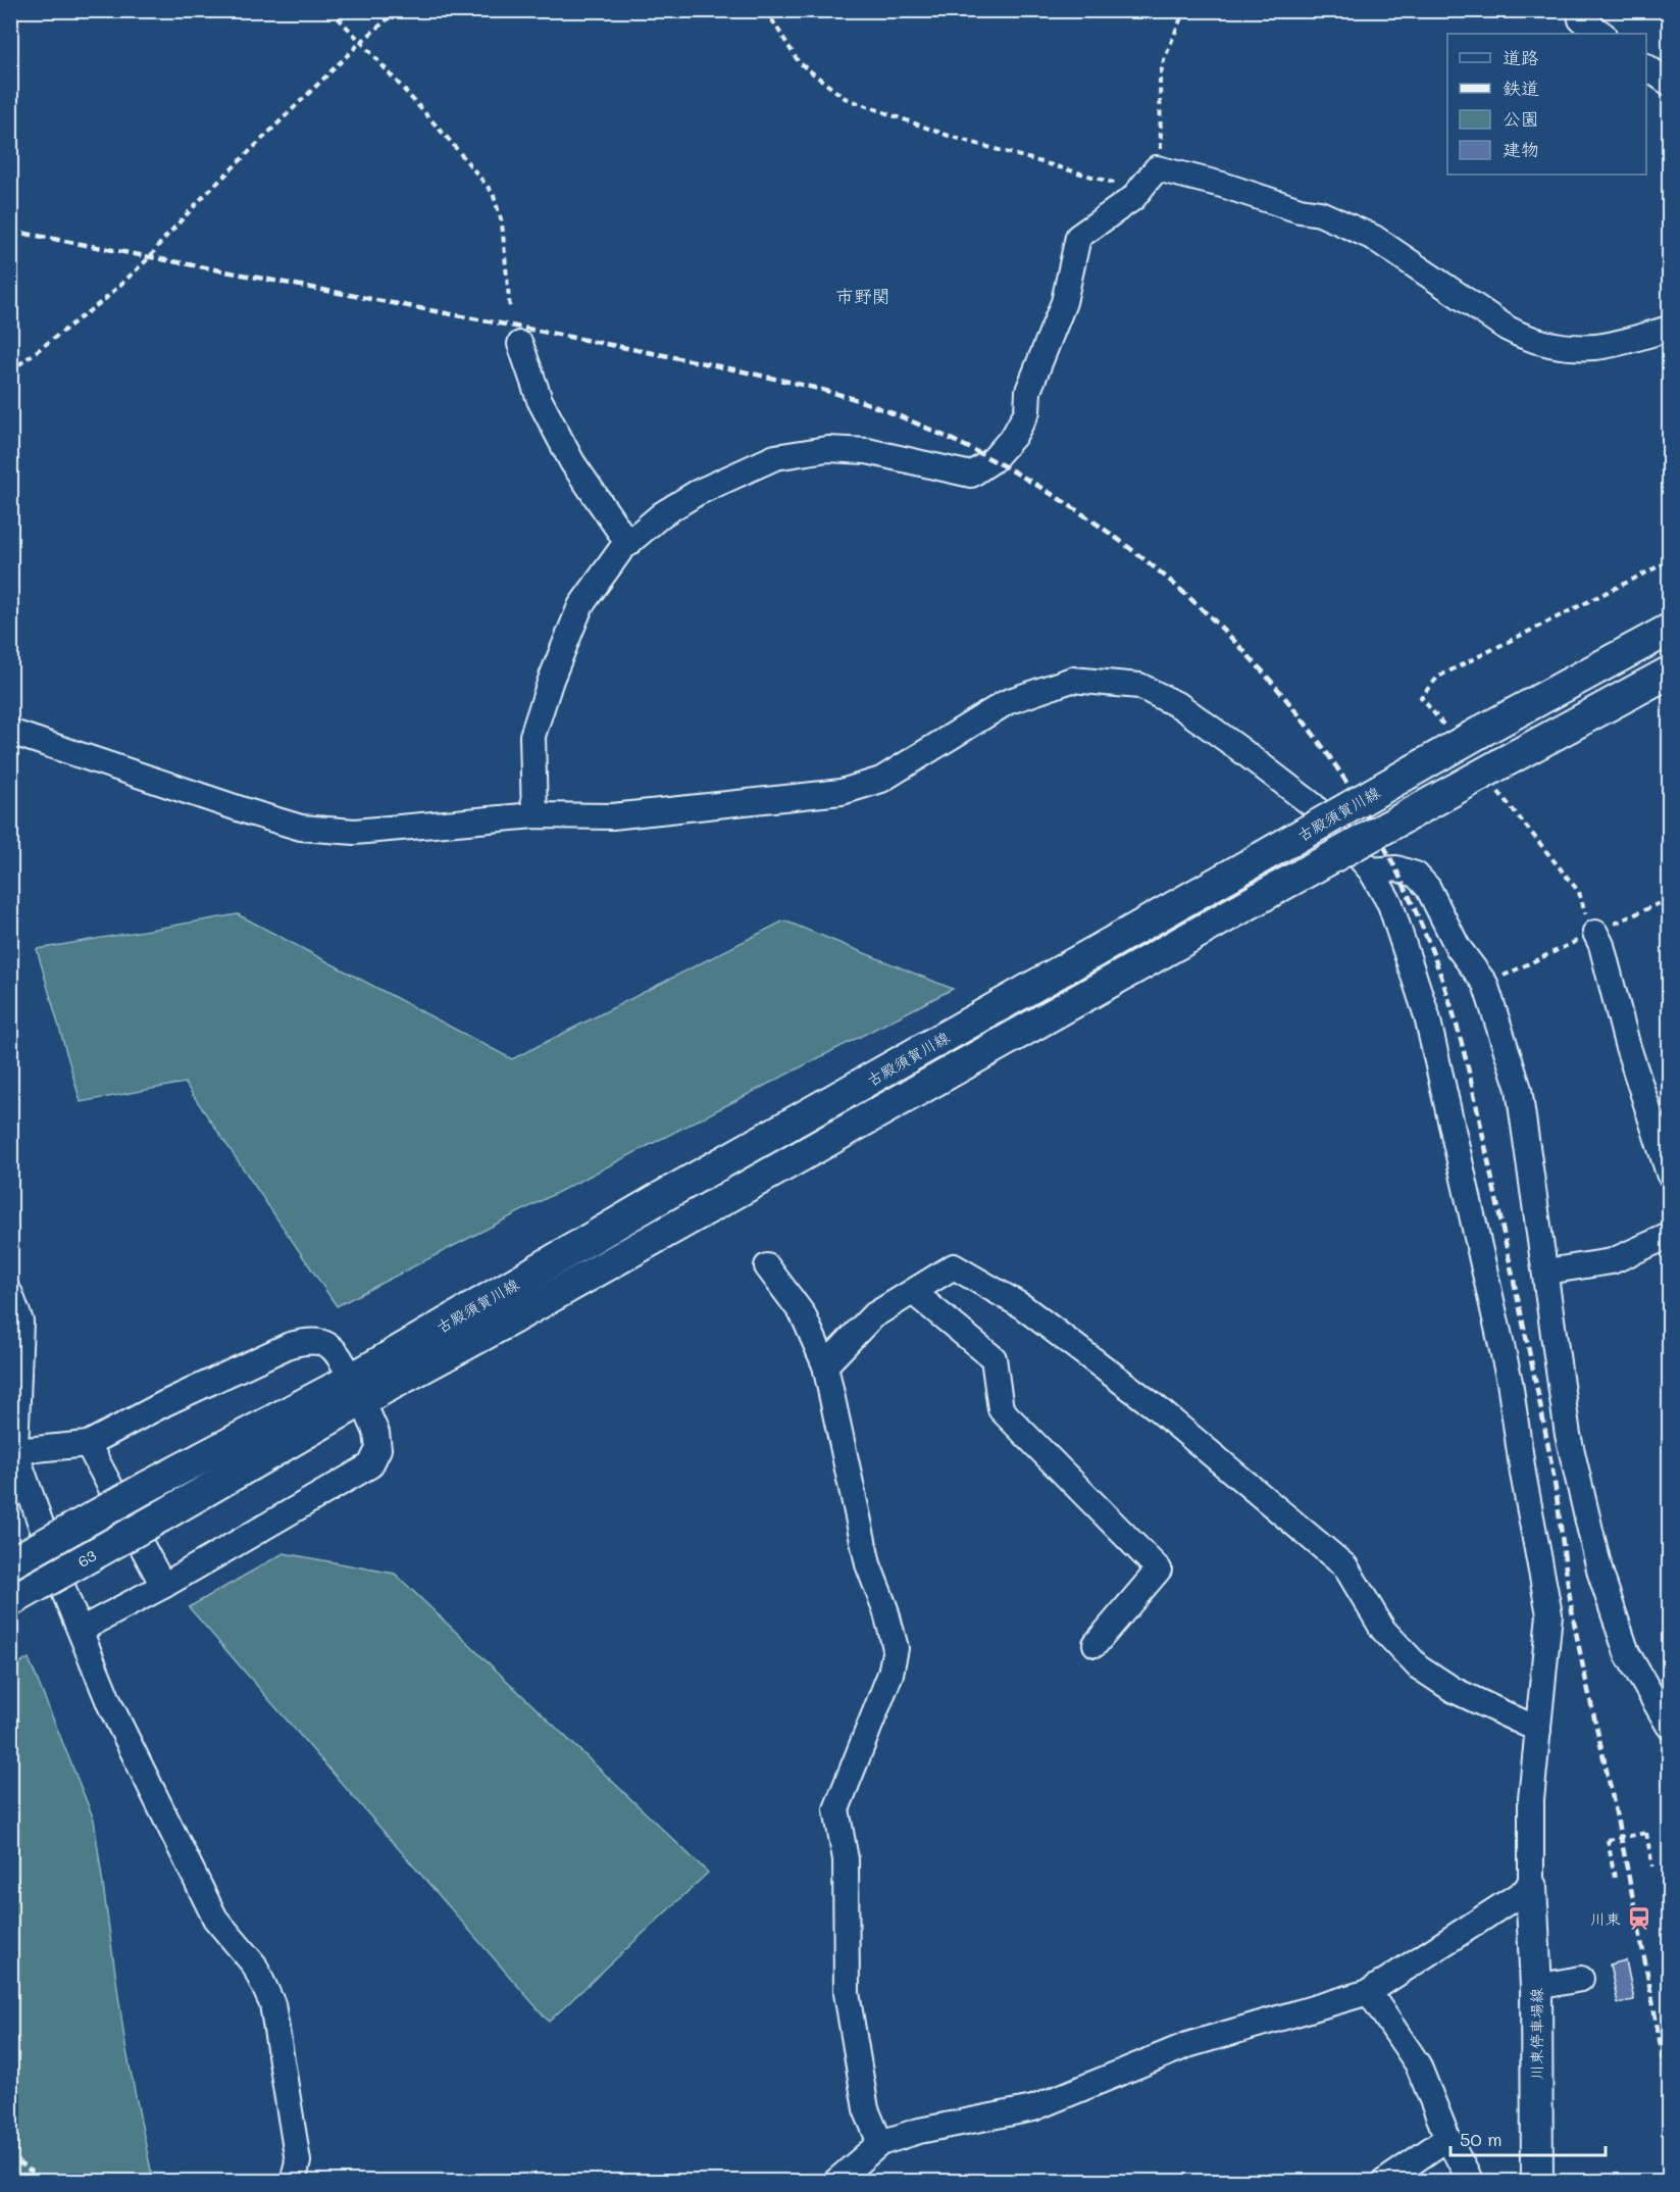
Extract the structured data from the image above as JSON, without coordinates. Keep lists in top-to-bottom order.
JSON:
{
  "streets": {
    "main road": ["古殿須賀川線", "63", "川東停車場線"]
  },
  "crossings": [
    ["古殿須賀川線", "63"]
  ],
  "districts": ["市野関"],
  "places": {
    "station": ["川東"]
  },
  "legend": [
    "道路",
    "鉄道",
    "公園",
    "建物"
  ],
  "scale_bar": "50 m"
}
